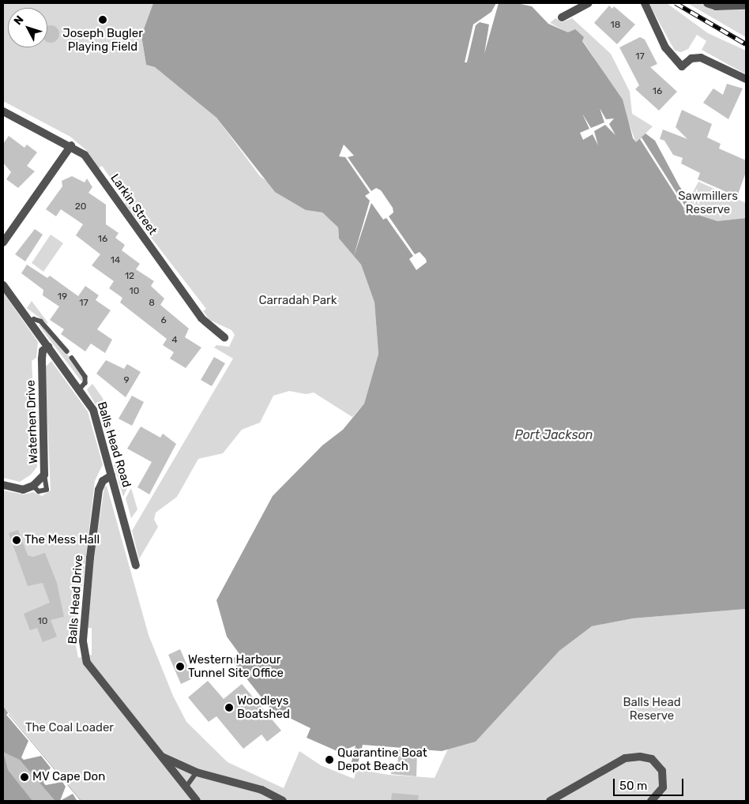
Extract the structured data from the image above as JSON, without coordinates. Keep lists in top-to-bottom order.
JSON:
{
  "streets": {
    "street": [
      "Larkin Street",
      "Waterhen Drive",
      "Balls Head Road",
      "Balls Head Drive"
    ]
  },
  "crossings": [
    ["Waterhen Drive", "Balls Head Road"],
    ["Balls Head Road", "Balls Head Drive"]
  ],
  "water": ["Port Jackson"],
  "parks": [
    "Sawmillers Reserve",
    "Carradah Park",
    "Balls Head Reserve",
    "The Coal Loader"
  ],
  "places": [
    "Joseph Bugler Playing Field",
    "The Mess Hall",
    "Western Harbour Tunnel Site Office",
    "Woodleys Boatshed",
    "Quarantine Boat Depot Beach",
    "MV Cape Don"
  ],
  "house_numbers": [
    "18",
    "17",
    "16",
    "20",
    "16",
    "14",
    "12",
    "10",
    "19",
    "17",
    "8",
    "6",
    "4",
    "9",
    "10"
  ],
  "scale_bar": "50 m",
  "north": "top left"
}
